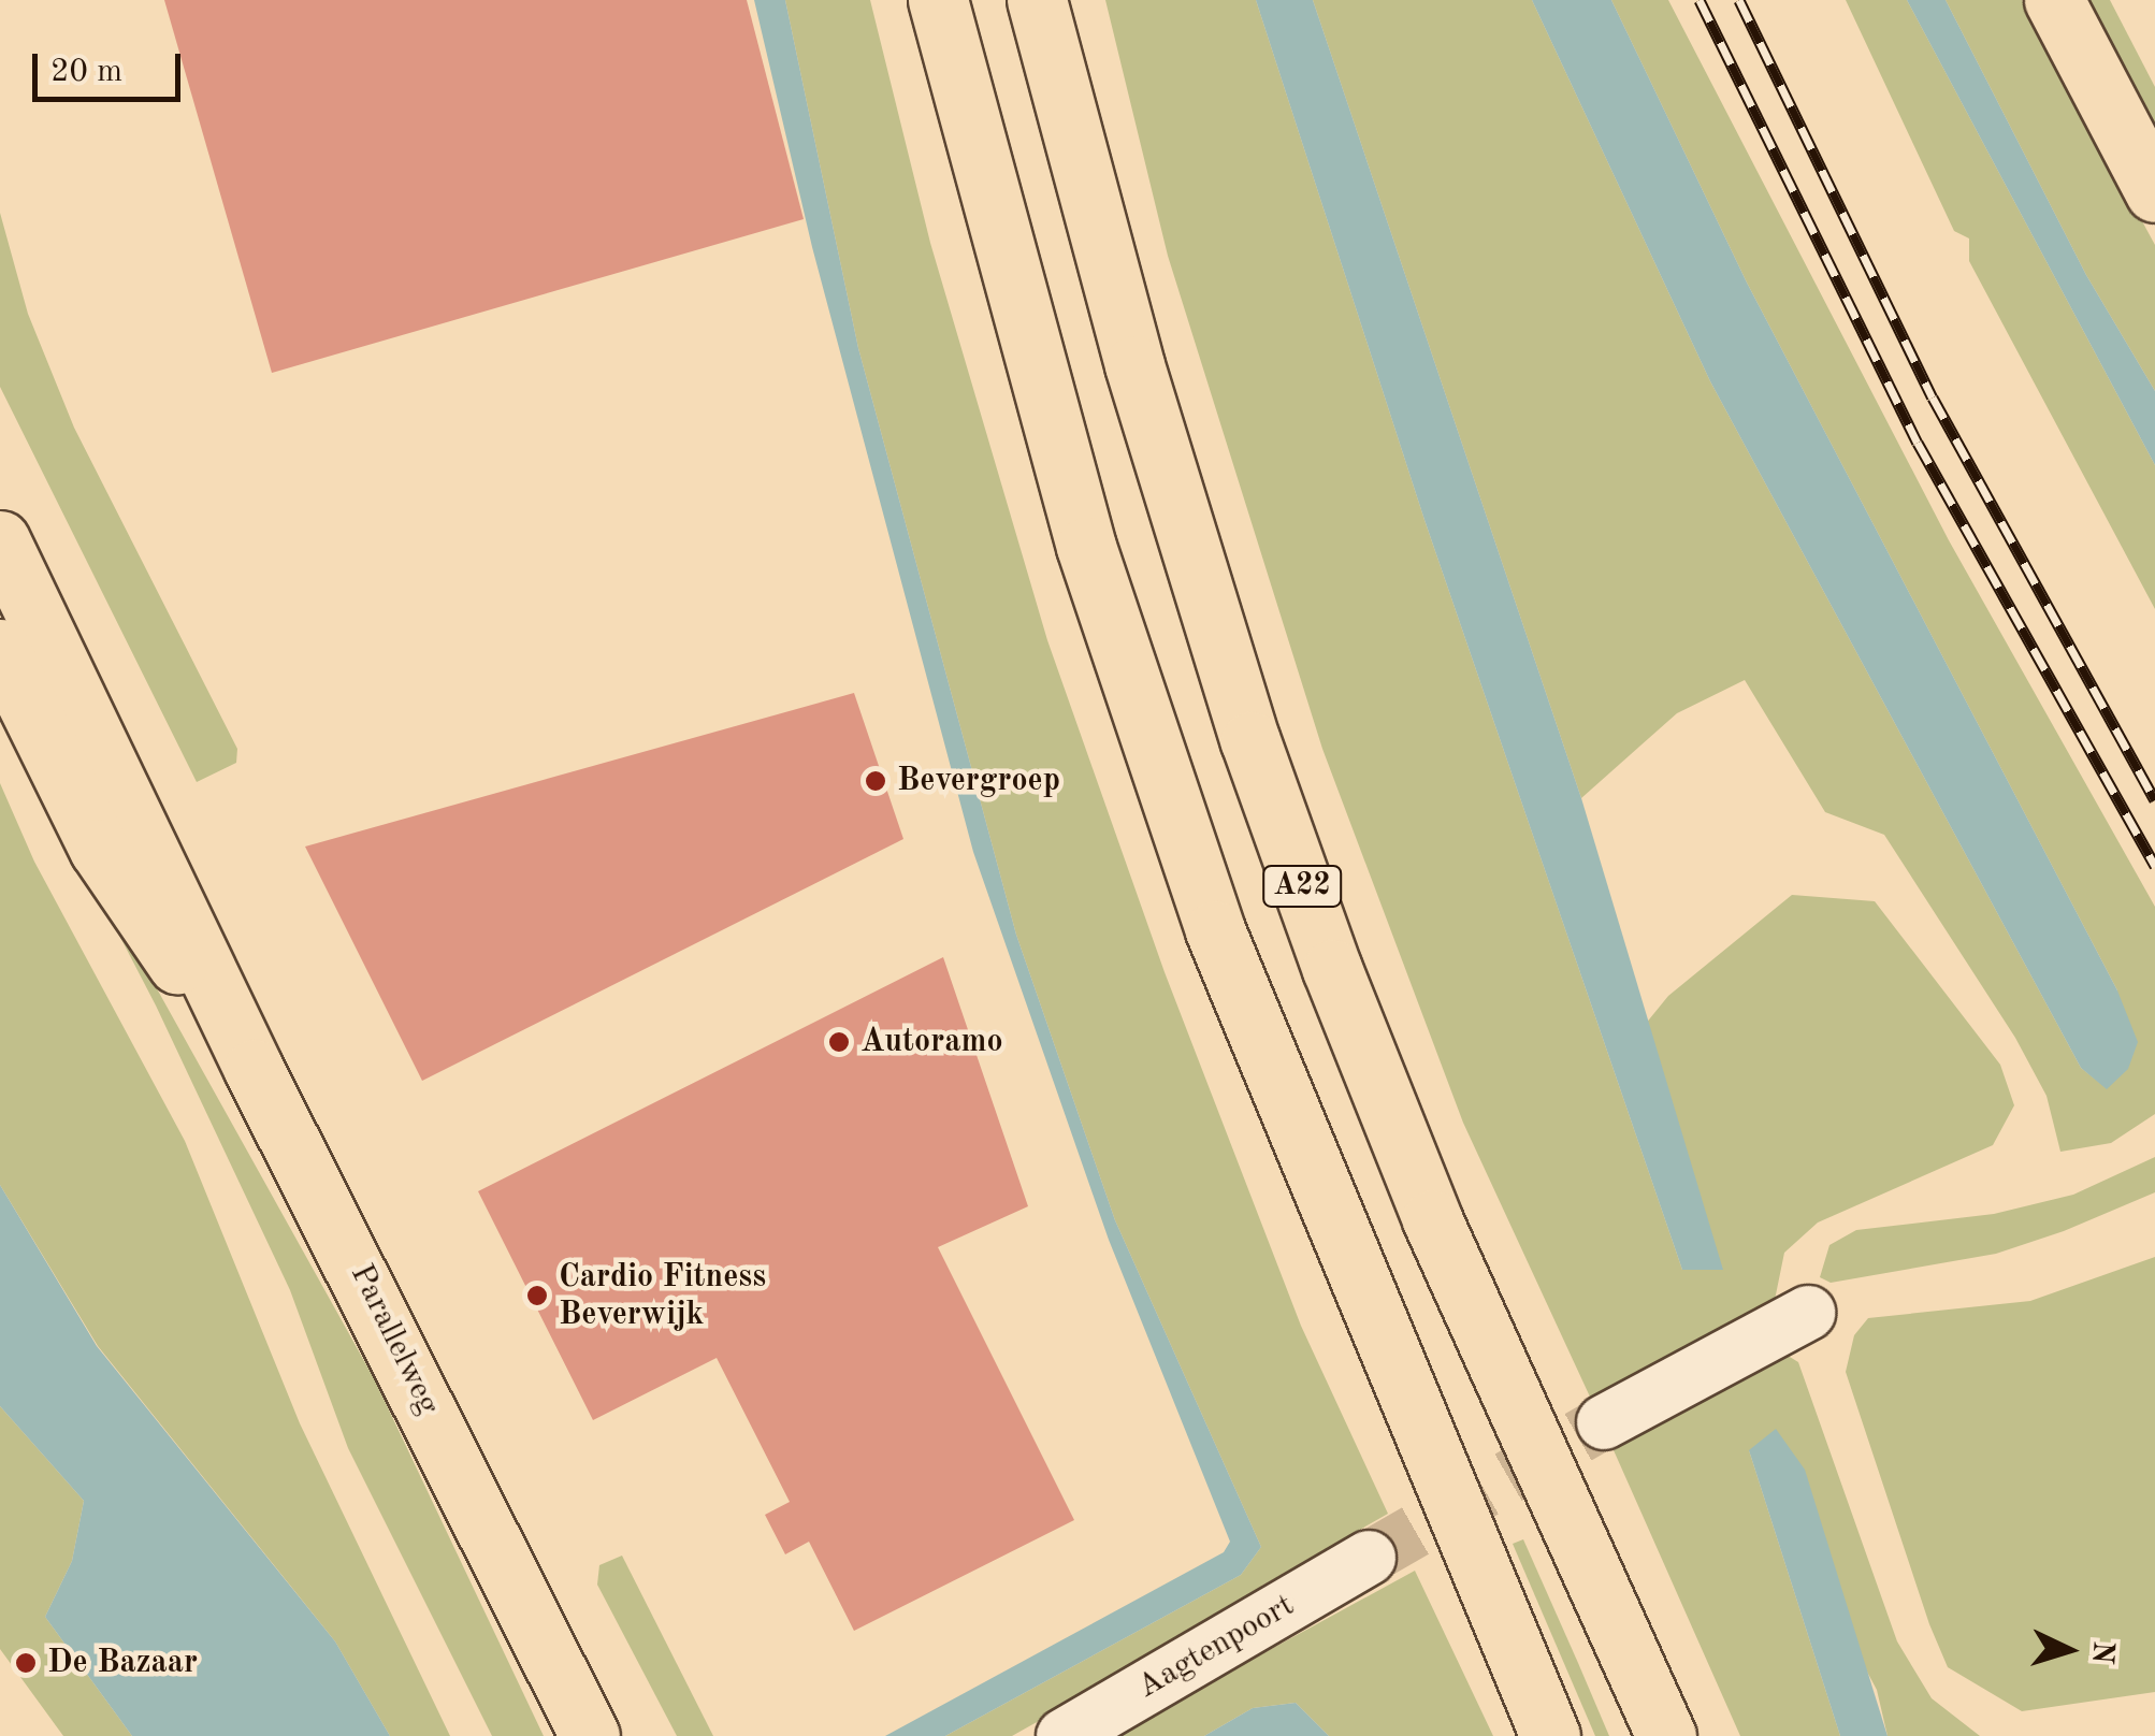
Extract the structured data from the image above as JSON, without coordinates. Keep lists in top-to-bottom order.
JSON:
{
  "streets": {
    "main road": ["A22", "Parallelweg"],
    "street": ["Aagtenpoort"]
  },
  "places": [
    "Bevergroep",
    "Autoramo",
    "Cardio Fitness Beverwijk",
    "De Bazaar"
  ],
  "scale_bar": "20 m",
  "north": "right"
}
